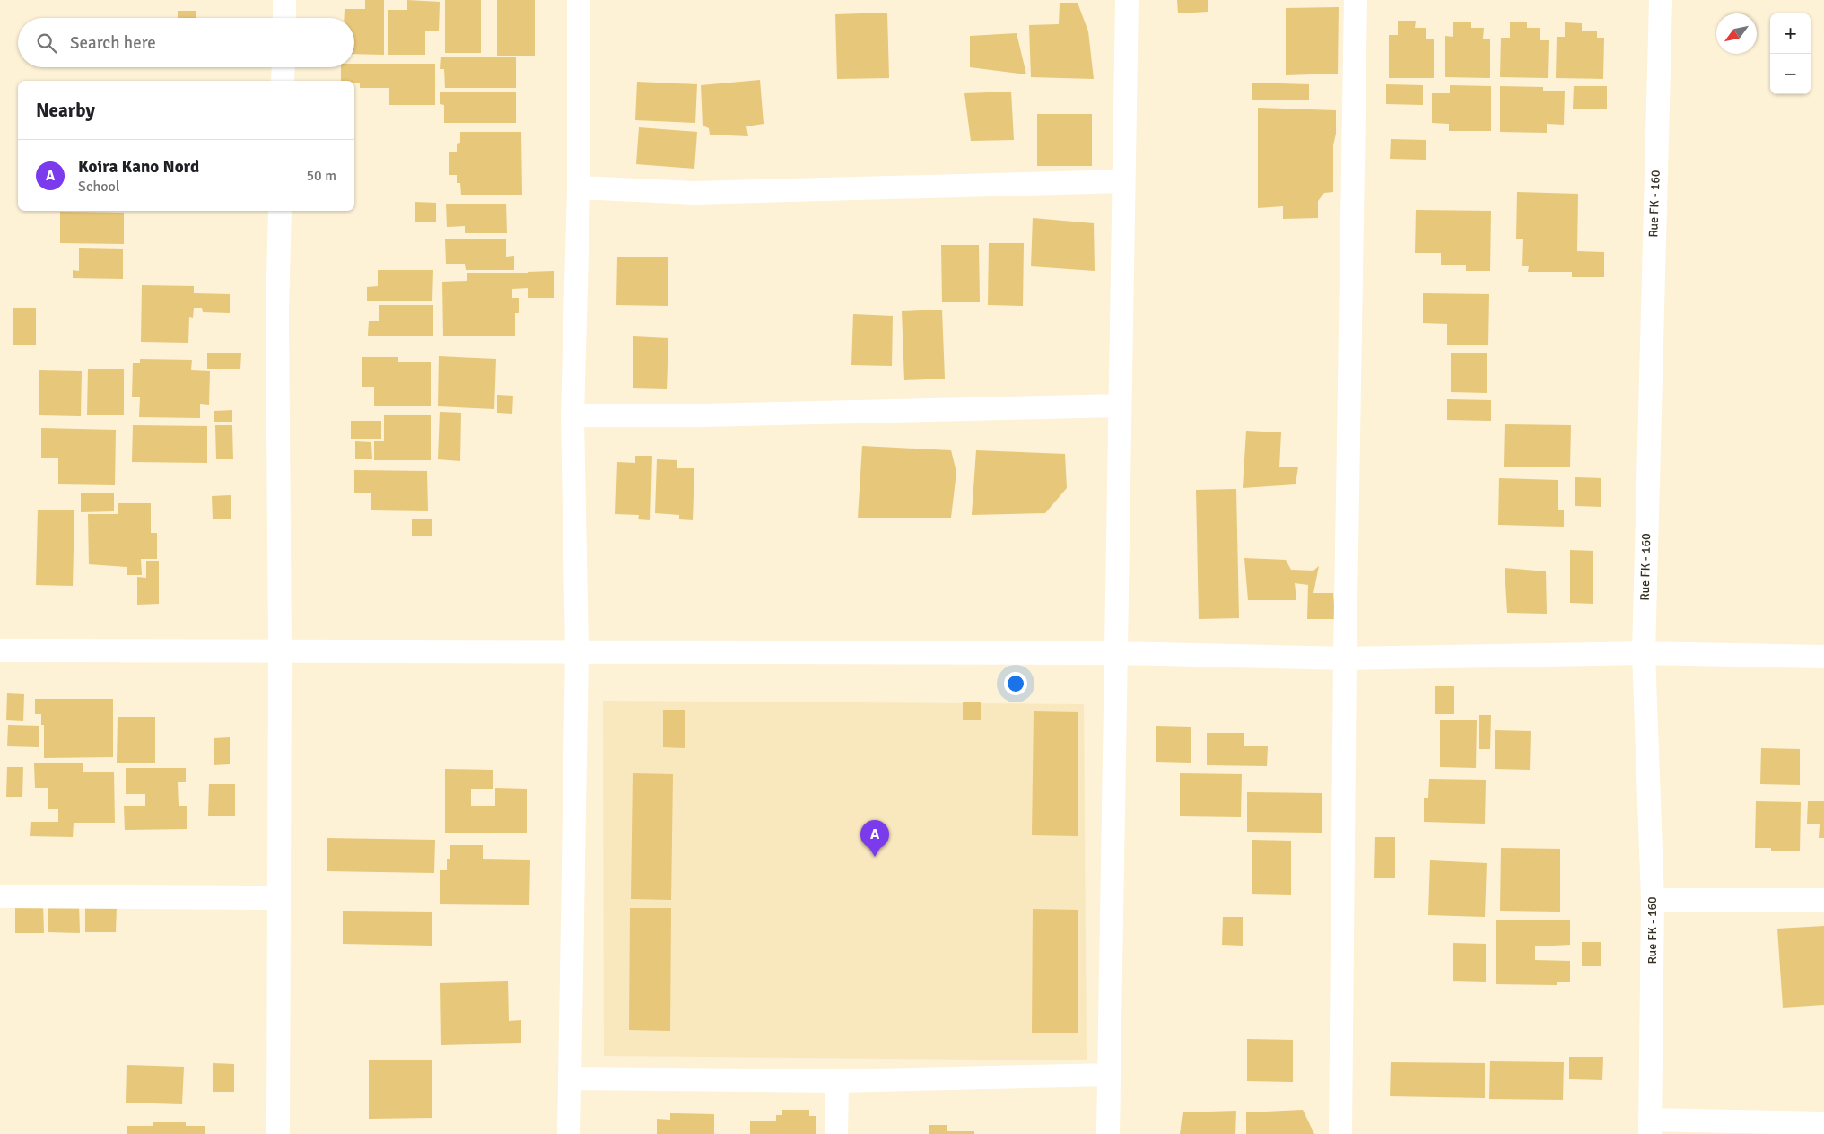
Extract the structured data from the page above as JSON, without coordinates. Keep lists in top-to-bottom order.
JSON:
{
  "streets": {
    "street": ["Rue FK - 160"]
  },
  "north": "bottom left",
  "page": {
    "map_buttons": ["+", "−"],
    "search": "Search here",
    "heading": "Nearby",
    "list": [
      {
        "mark": "A",
        "name": "Koira Kano Nord",
        "note": "School",
        "value": "50 m"
      }
    ],
    "pins": "A"
  }
}
